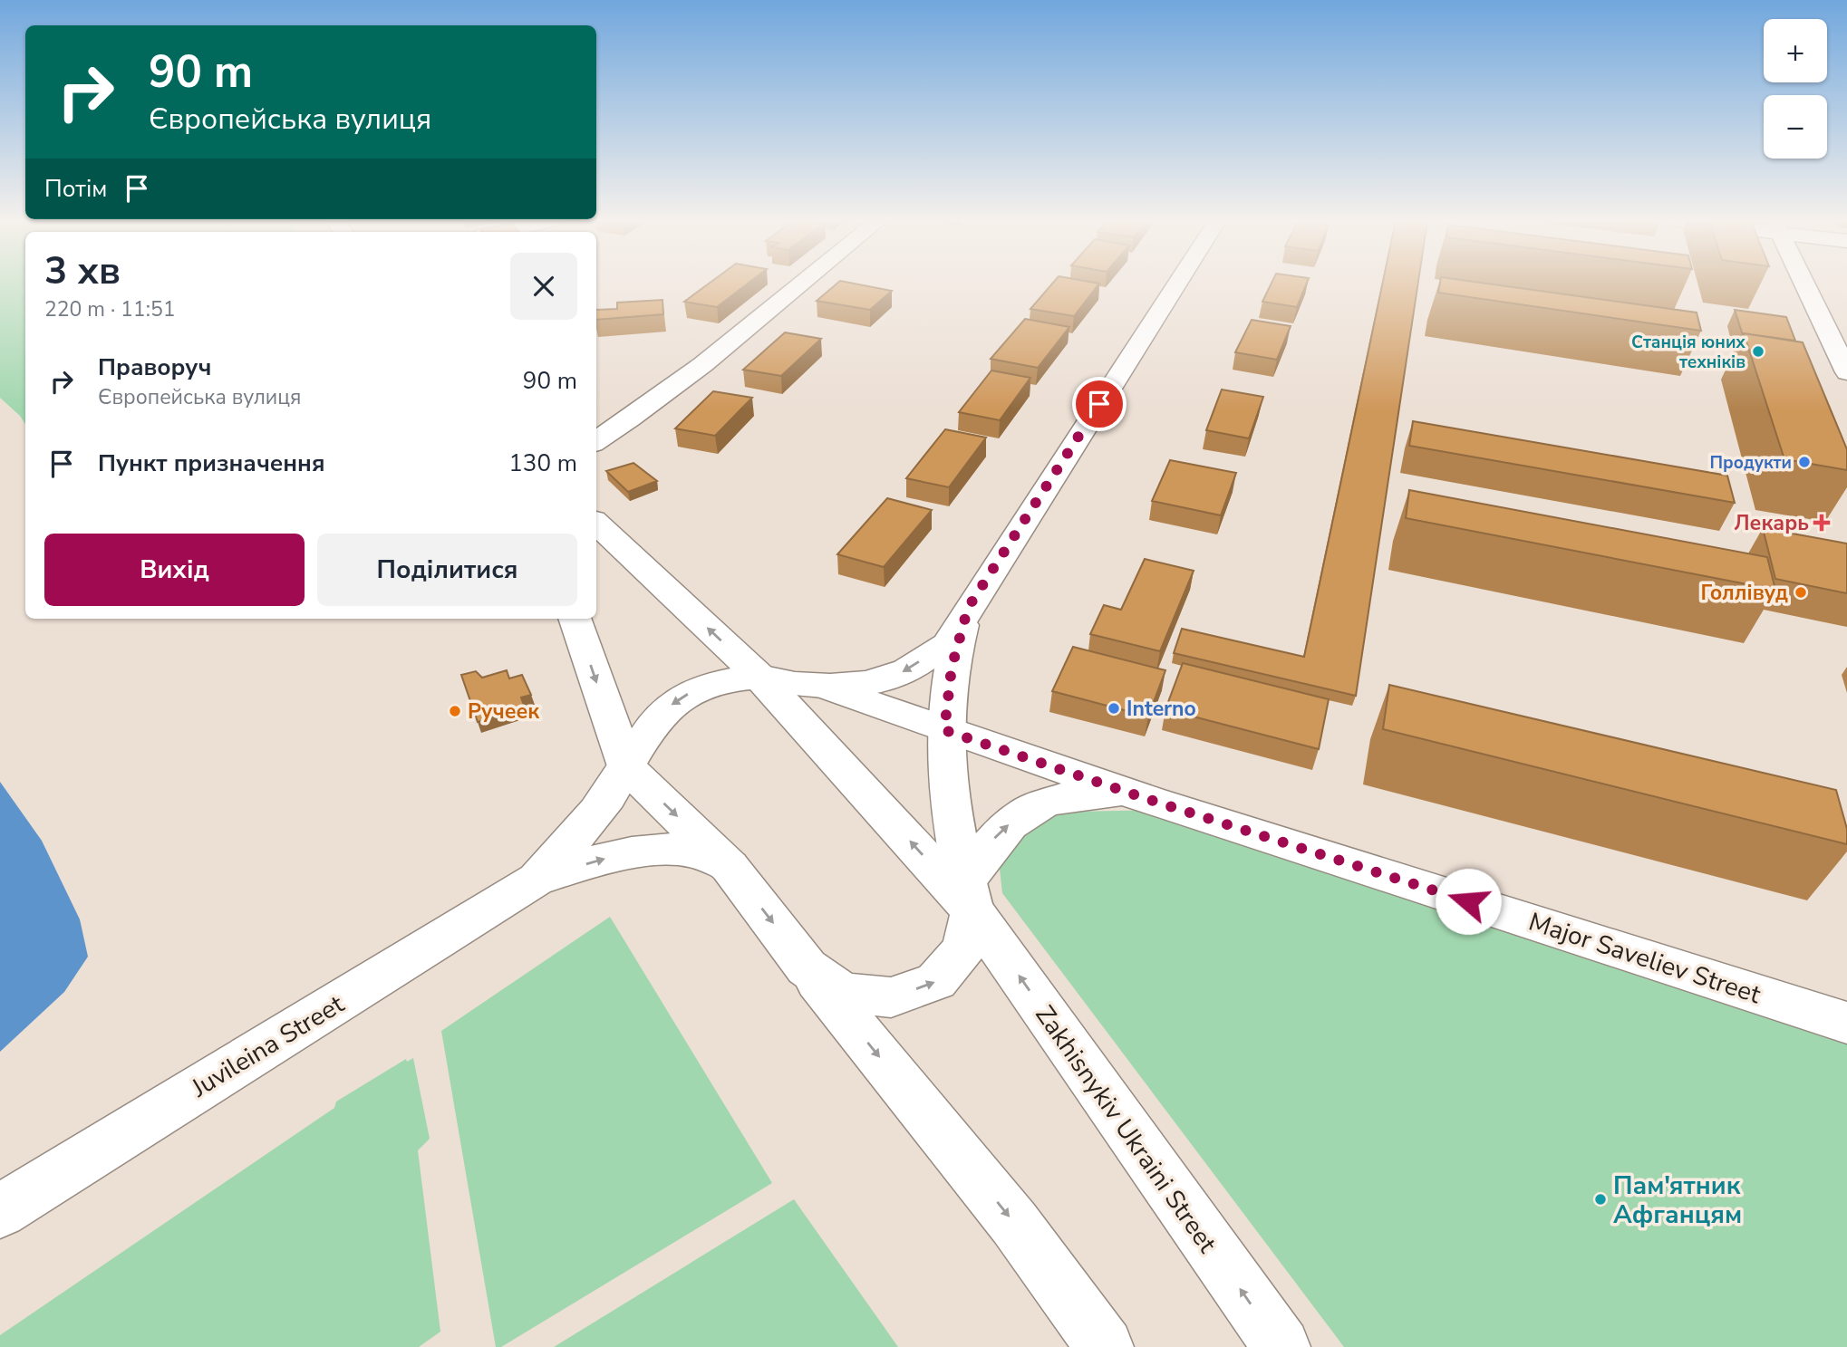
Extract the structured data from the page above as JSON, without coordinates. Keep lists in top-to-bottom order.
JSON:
{
  "streets": {
    "main road": ["Major Saveliev Street", "Juvileina Street", "Zakhisnykiv Ukraini Street"]
  },
  "crossings": [
    ["Major Saveliev Street", "Zakhisnykiv Ukraini Street"]
  ],
  "places": {
    "other": [
      "Станція юних техніків",
      "Продукти",
      "Голлівуд",
      "Interno",
      "Ручеек",
      "Пам'ятник Афганцям"
    ],
    "health": ["Лекарь"]
  },
  "page": {
    "map_buttons": ["+", "−"],
    "turn": ["90 m", "Європейська вулиця"],
    "then": "Потім",
    "heading": ["3 хв", "220 m · 11:51"],
    "list": [
      {
        "name": "Праворуч",
        "note": "Європейська вулиця",
        "value": "90 m"
      },
      {
        "name": "Пункт призначення",
        "value": "130 m"
      }
    ],
    "buttons": ["Вихід", "Поділитися"]
  }
}
